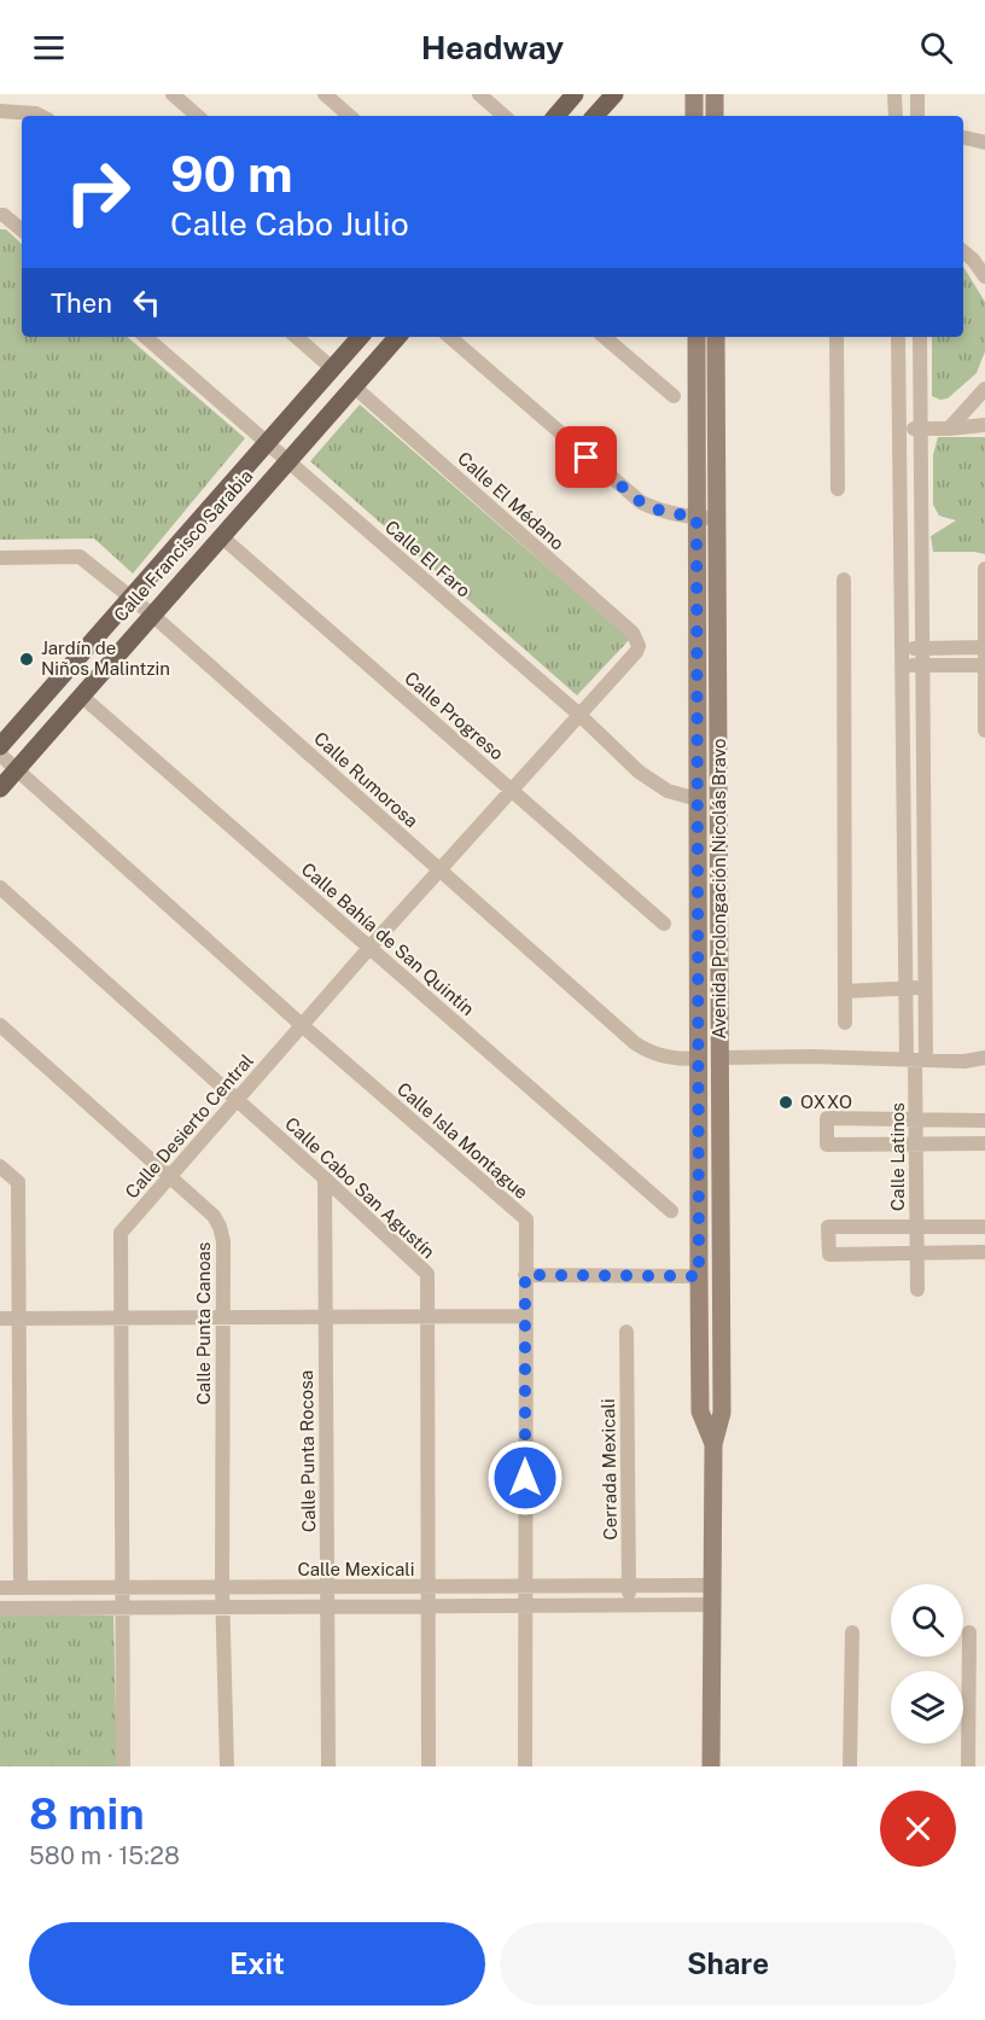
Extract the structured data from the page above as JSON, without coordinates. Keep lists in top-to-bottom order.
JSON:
{
  "streets": {
    "main road": ["Calle Francisco Sarabia", "Avenida Prolongación Nicolás Bravo"],
    "street": [
      "Calle El Médano",
      "Calle El Faro",
      "Calle Progreso",
      "Calle Rumorosa",
      "Calle Bahía de San Quintín",
      "Calle Desierto Central",
      "Calle Isla Montague",
      "Calle Latinos",
      "Calle Cabo San Agustín",
      "Calle Punta Canoas",
      "Calle Punta Rocosa",
      "Cerrada Mexicali",
      "Calle Mexicali"
    ]
  },
  "crossings": [
    ["Calle El Médano", "Calle Francisco Sarabia"],
    ["Calle El Médano", "Calle Desierto Central"],
    ["Calle Francisco Sarabia", "Calle El Faro"],
    ["Calle Francisco Sarabia", "Calle Progreso"],
    ["Calle Francisco Sarabia", "Calle Rumorosa"],
    ["Calle Francisco Sarabia", "Calle Bahía de San Quintín"],
    ["Calle Francisco Sarabia", "Calle Isla Montague"],
    ["Calle El Faro", "Avenida Prolongación Nicolás Bravo"],
    ["Calle El Faro", "Calle Desierto Central"],
    ["Calle Progreso", "Calle Desierto Central"],
    ["Calle Rumorosa", "Avenida Prolongación Nicolás Bravo"],
    ["Calle Rumorosa", "Calle Desierto Central"],
    ["Avenida Prolongación Nicolás Bravo", "Calle Mexicali"],
    ["Calle Bahía de San Quintín", "Calle Desierto Central"],
    ["Calle Desierto Central", "Calle Isla Montague"],
    ["Calle Desierto Central", "Calle Cabo San Agustín"],
    ["Calle Desierto Central", "Calle Punta Canoas"],
    ["Calle Desierto Central", "Calle Mexicali"],
    ["Calle Isla Montague", "Calle Mexicali"],
    ["Calle Cabo San Agustín", "Calle Punta Rocosa"],
    ["Calle Cabo San Agustín", "Calle Mexicali"],
    ["Calle Punta Canoas", "Calle Mexicali"],
    ["Calle Punta Rocosa", "Calle Mexicali"],
    ["Cerrada Mexicali", "Calle Mexicali"]
  ],
  "places": ["Jardín de Niños Malintzin", "OXXO"],
  "page": {
    "header": "Headway",
    "turn": ["90 m", "Calle Cabo Julio"],
    "then": "Then",
    "heading": ["8 min", "580 m · 15:28"],
    "buttons": ["Exit", "Share"]
  }
}
